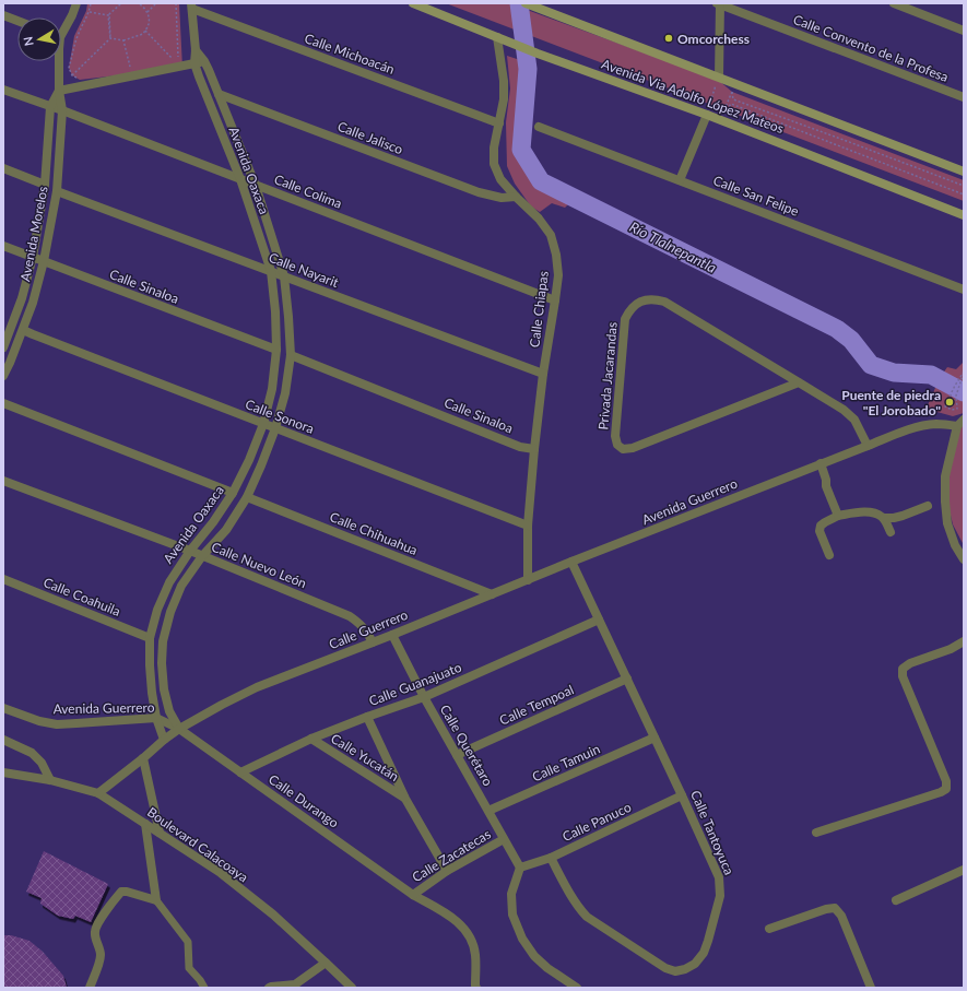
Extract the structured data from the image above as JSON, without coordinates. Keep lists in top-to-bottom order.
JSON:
{
  "streets": {
    "main road": ["Avenida Via Adolfo López Mateos"],
    "street": [
      "Calle Convento de la Profesa",
      "Calle Michoacán",
      "Calle Jalisco",
      "Avenida Oaxaca",
      "Calle Colima",
      "Calle San Felipe",
      "Avenida Morelos",
      "Calle Nayarit",
      "Calle Sinaloa",
      "Calle Chiapas",
      "Privada Jacarandas",
      "Calle Sonora",
      "Avenida Guerrero",
      "Calle Chihuahua",
      "Calle Nuevo León",
      "Calle Coahuila",
      "Calle Guerrero",
      "Calle Guanajuato",
      "Calle Tempoal",
      "Calle Querétaro",
      "Calle Yucatán",
      "Calle Tamuin",
      "Calle Durango",
      "Calle Panuco",
      "Calle Tantoyuca",
      "Boulevard Calacoaya",
      "Calle Zacatecas"
    ]
  },
  "crossings": [
    ["Calle Michoacán", "Avenida Oaxaca"],
    ["Calle Michoacán", "Calle Chiapas"],
    ["Avenida Via Adolfo López Mateos", "Calle Chiapas"],
    ["Calle Jalisco", "Avenida Oaxaca"],
    ["Calle Jalisco", "Calle Chiapas"],
    ["Avenida Oaxaca", "Calle Colima"],
    ["Avenida Oaxaca", "Calle Nayarit"],
    ["Avenida Oaxaca", "Calle Sinaloa"],
    ["Avenida Oaxaca", "Calle Sonora"],
    ["Avenida Oaxaca", "Avenida Guerrero"],
    ["Avenida Oaxaca", "Calle Chihuahua"],
    ["Avenida Oaxaca", "Calle Nuevo León"],
    ["Avenida Oaxaca", "Calle Coahuila"],
    ["Avenida Oaxaca", "Calle Guerrero"],
    ["Avenida Oaxaca", "Calle Durango"],
    ["Calle Colima", "Avenida Morelos"],
    ["Calle Colima", "Calle Chiapas"],
    ["Avenida Morelos", "Calle Nayarit"],
    ["Avenida Morelos", "Calle Sinaloa"],
    ["Avenida Morelos", "Calle Sonora"],
    ["Calle Nayarit", "Calle Chiapas"],
    ["Calle Sinaloa", "Calle Chiapas"],
    ["Calle Chiapas", "Calle Sonora"],
    ["Calle Chiapas", "Calle Guerrero"],
    ["Privada Jacarandas", "Avenida Guerrero"],
    ["Avenida Guerrero", "Calle Guerrero"],
    ["Avenida Guerrero", "Calle Durango"],
    ["Avenida Guerrero", "Calle Tantoyuca"],
    ["Calle Chihuahua", "Calle Guerrero"],
    ["Calle Nuevo León", "Calle Guerrero"],
    ["Calle Guerrero", "Calle Querétaro"],
    ["Calle Guerrero", "Calle Durango"],
    ["Calle Guerrero", "Calle Tantoyuca"],
    ["Calle Guerrero", "Boulevard Calacoaya"],
    ["Calle Guanajuato", "Calle Querétaro"],
    ["Calle Guanajuato", "Calle Yucatán"],
    ["Calle Guanajuato", "Calle Durango"],
    ["Calle Guanajuato", "Calle Tantoyuca"],
    ["Calle Tempoal", "Calle Querétaro"],
    ["Calle Tempoal", "Calle Tantoyuca"],
    ["Calle Querétaro", "Calle Tamuin"],
    ["Calle Querétaro", "Calle Panuco"],
    ["Calle Querétaro", "Calle Zacatecas"],
    ["Calle Yucatán", "Calle Zacatecas"],
    ["Calle Tamuin", "Calle Tantoyuca"],
    ["Calle Durango", "Calle Zacatecas"],
    ["Calle Panuco", "Calle Tantoyuca"]
  ],
  "water": ["Río Tlalnepantla"],
  "places": ["Omcorchess", "Puente de piedra \"El Jorobado\""],
  "north": "left"
}
